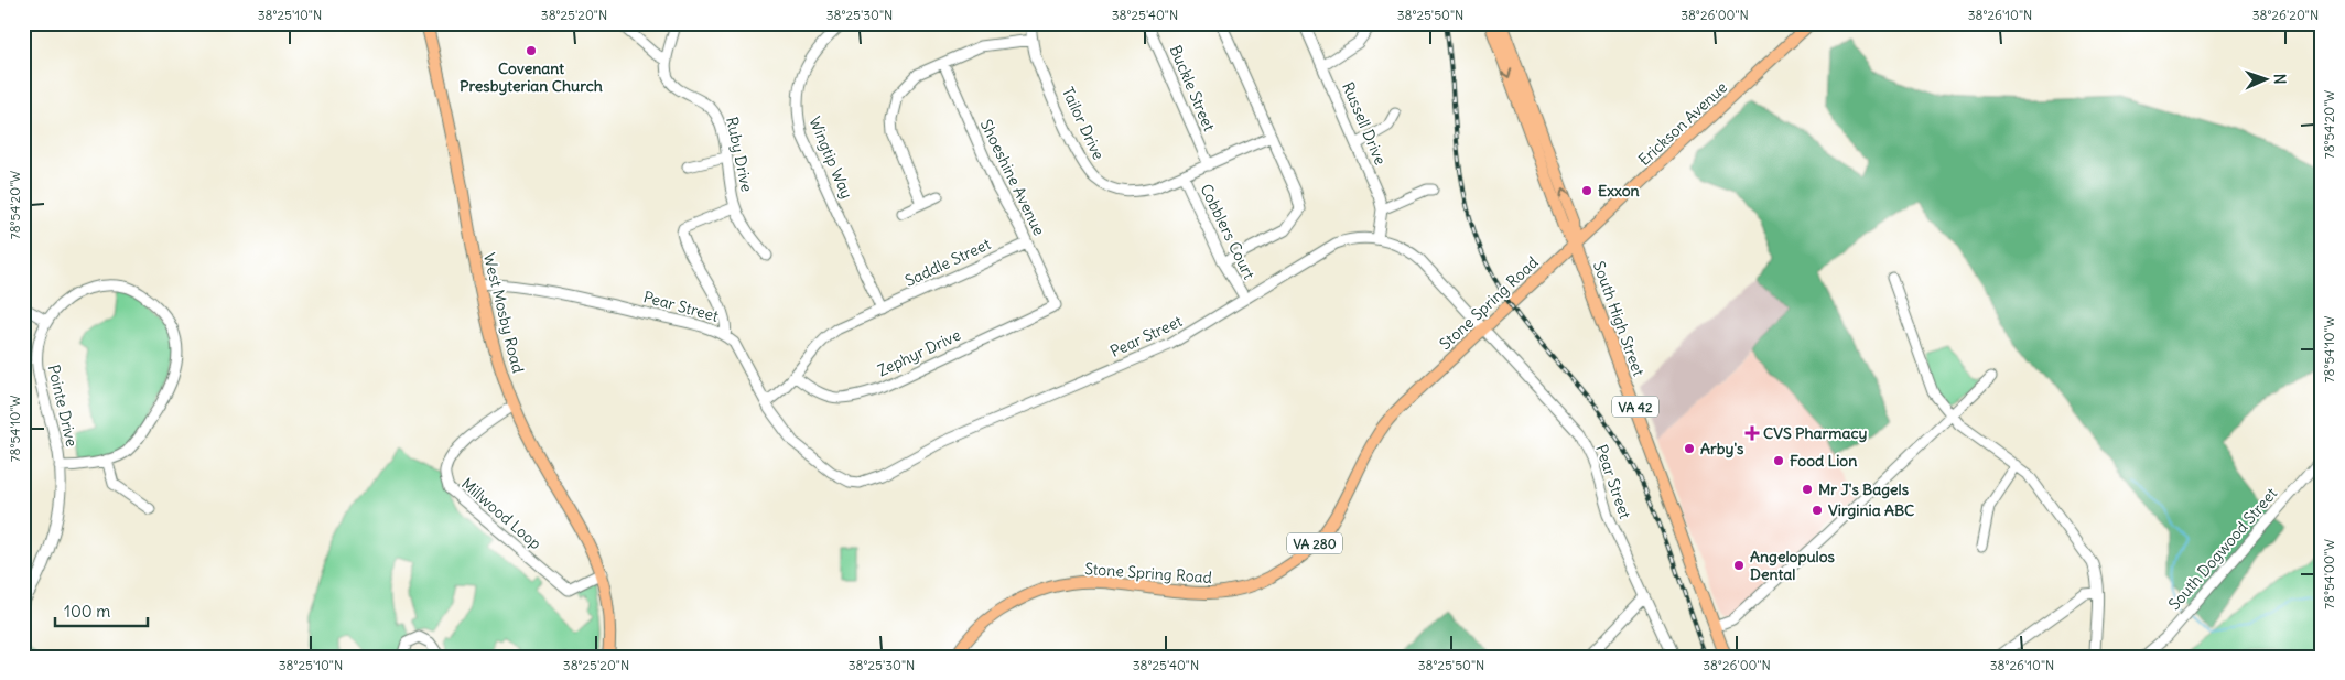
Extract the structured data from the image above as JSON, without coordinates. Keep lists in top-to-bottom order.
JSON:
{
  "streets": {
    "main road": [
      "Erickson Avenue",
      "Stone Spring Road",
      "West Mosby Road",
      "South High Street",
      "VA 42",
      "VA 280"
    ],
    "street": [
      "Buckle Street",
      "Tailor Drive",
      "Russell Drive",
      "Ruby Drive",
      "Wingtip Way",
      "Shoeshine Avenue",
      "Cobblers Court",
      "Saddle Street",
      "Pear Street",
      "Zephyr Drive",
      "Pointe Drive",
      "Millwood Loop",
      "South Dogwood Street"
    ]
  },
  "crossings": [
    ["Buckle Street", "Tailor Drive"],
    ["Tailor Drive", "Cobblers Court"],
    ["Russell Drive", "Pear Street"],
    ["Erickson Avenue", "Stone Spring Road"],
    ["Erickson Avenue", "South High Street"],
    ["Erickson Avenue", "VA 42"],
    ["Ruby Drive", "Pear Street"],
    ["Wingtip Way", "Saddle Street"],
    ["Shoeshine Avenue", "Saddle Street"],
    ["Shoeshine Avenue", "Zephyr Drive"],
    ["Cobblers Court", "Pear Street"],
    ["Saddle Street", "Pear Street"],
    ["Saddle Street", "Zephyr Drive"],
    ["Stone Spring Road", "Pear Street"],
    ["Stone Spring Road", "South High Street"],
    ["Stone Spring Road", "VA 42"],
    ["Pear Street", "West Mosby Road"],
    ["West Mosby Road", "Millwood Loop"],
    ["South High Street", "VA 42"]
  ],
  "places": {
    "other": [
      "Covenant Presbyterian Church",
      "Exxon",
      "Arby's",
      "Food Lion",
      "Mr J's Bagels",
      "Virginia ABC",
      "Angelopulos Dental"
    ],
    "health": ["CVS Pharmacy"]
  },
  "scale_bar": "100 m",
  "north": "right",
  "coordinates": [
    "38°25'10\"N",
    "38°25'20\"N",
    "38°25'30\"N",
    "38°25'40\"N",
    "38°25'50\"N",
    "38°26'00\"N",
    "38°26'10\"N",
    "38°26'20\"N",
    "78°54'20\"W",
    "78°54'10\"W",
    "78°54'00\"W"
  ]
}
